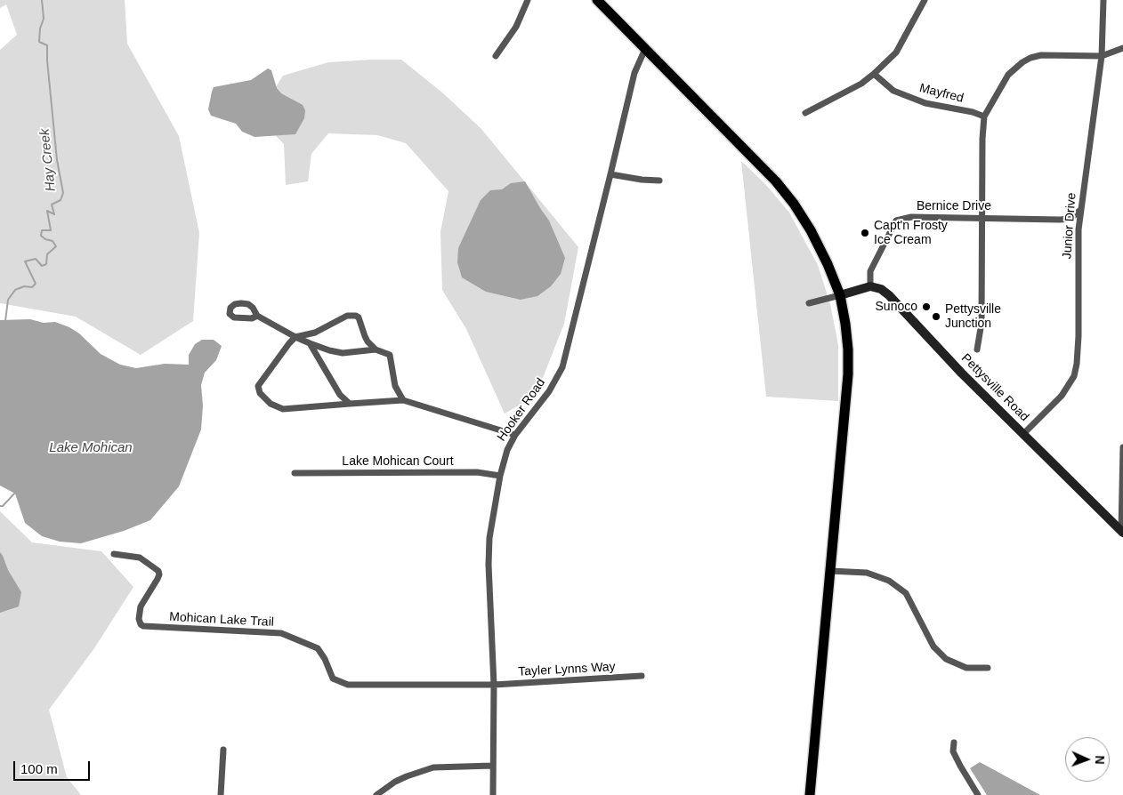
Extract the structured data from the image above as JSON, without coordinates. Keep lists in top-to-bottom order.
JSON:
{
  "streets": {
    "main road": ["Pettysville Road"],
    "street": [
      "Mayfred",
      "Bernice Drive",
      "Junior Drive",
      "Hooker Road",
      "Lake Mohican Court",
      "Mohican Lake Trail",
      "Tayler Lynns Way"
    ]
  },
  "crossings": [
    ["Bernice Drive", "Junior Drive"],
    ["Bernice Drive", "Pettysville Road"],
    ["Junior Drive", "Pettysville Road"],
    ["Hooker Road", "Lake Mohican Court"],
    ["Hooker Road", "Mohican Lake Trail"],
    ["Hooker Road", "Tayler Lynns Way"],
    ["Mohican Lake Trail", "Tayler Lynns Way"]
  ],
  "water": ["Hay Creek", "Lake Mohican"],
  "places": ["Capt'n Frosty Ice Cream", "Sunoco", "Pettysville Junction"],
  "scale_bar": "100 m",
  "north": "right"
}
